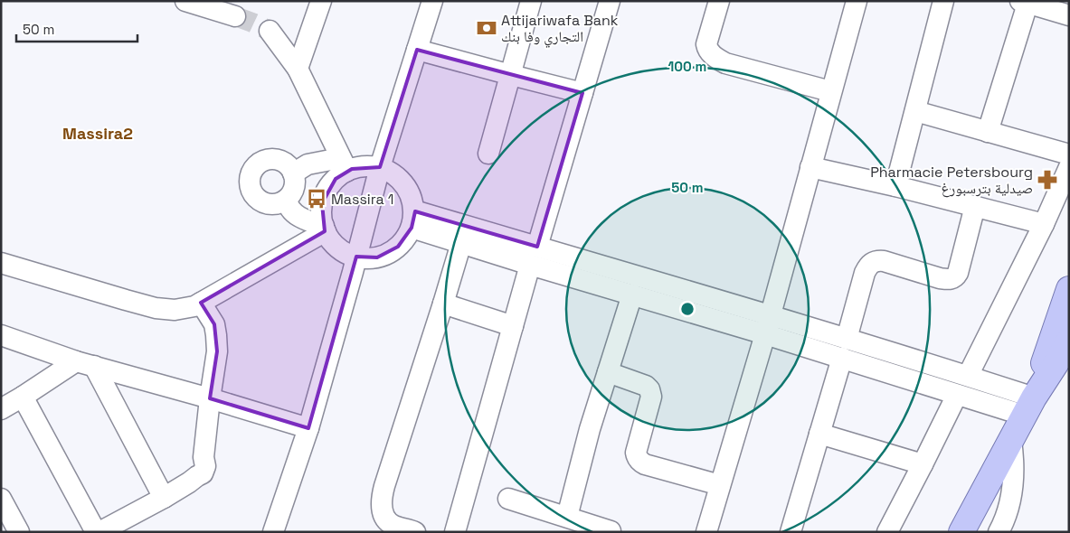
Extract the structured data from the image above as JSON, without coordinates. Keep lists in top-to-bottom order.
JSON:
{
  "districts": ["Massira2"],
  "places": {
    "bank": ["Attijariwafa Bank التجاري وفا بنك"],
    "pharmacy": ["Pharmacie Petersbourg صيدلية بترسبورغ"],
    "bus stop": ["Massira 1"]
  },
  "scale_bar": "50 m",
  "rings": ["100 m", "50 m"]
}
